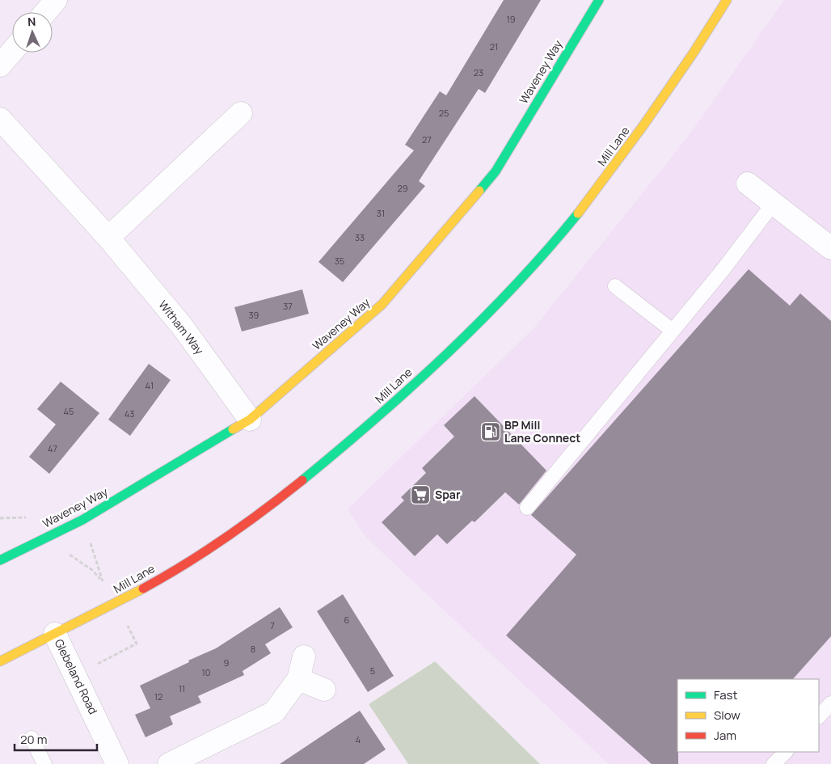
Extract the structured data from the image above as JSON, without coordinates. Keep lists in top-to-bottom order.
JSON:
{
  "streets": {
    "street": [
      "Waveney Way",
      "Mill Lane",
      "Witham Way",
      "Glebeland Road"
    ]
  },
  "crossings": [
    ["Waveney Way", "Witham Way"],
    ["Mill Lane", "Glebeland Road"]
  ],
  "places": {
    "fuel station": ["BP Mill Lane Connect"],
    "supermarket": ["Spar"]
  },
  "house_numbers": [
    "19",
    "21",
    "23",
    "25",
    "27",
    "29",
    "31",
    "33",
    "35",
    "37",
    "39",
    "41",
    "45",
    "43",
    "47",
    "6",
    "7",
    "8",
    "9",
    "5",
    "10",
    "11",
    "12",
    "4"
  ],
  "legend": ["Fast", "Slow", "Jam"],
  "scale_bar": "20 m",
  "north": "top"
}
